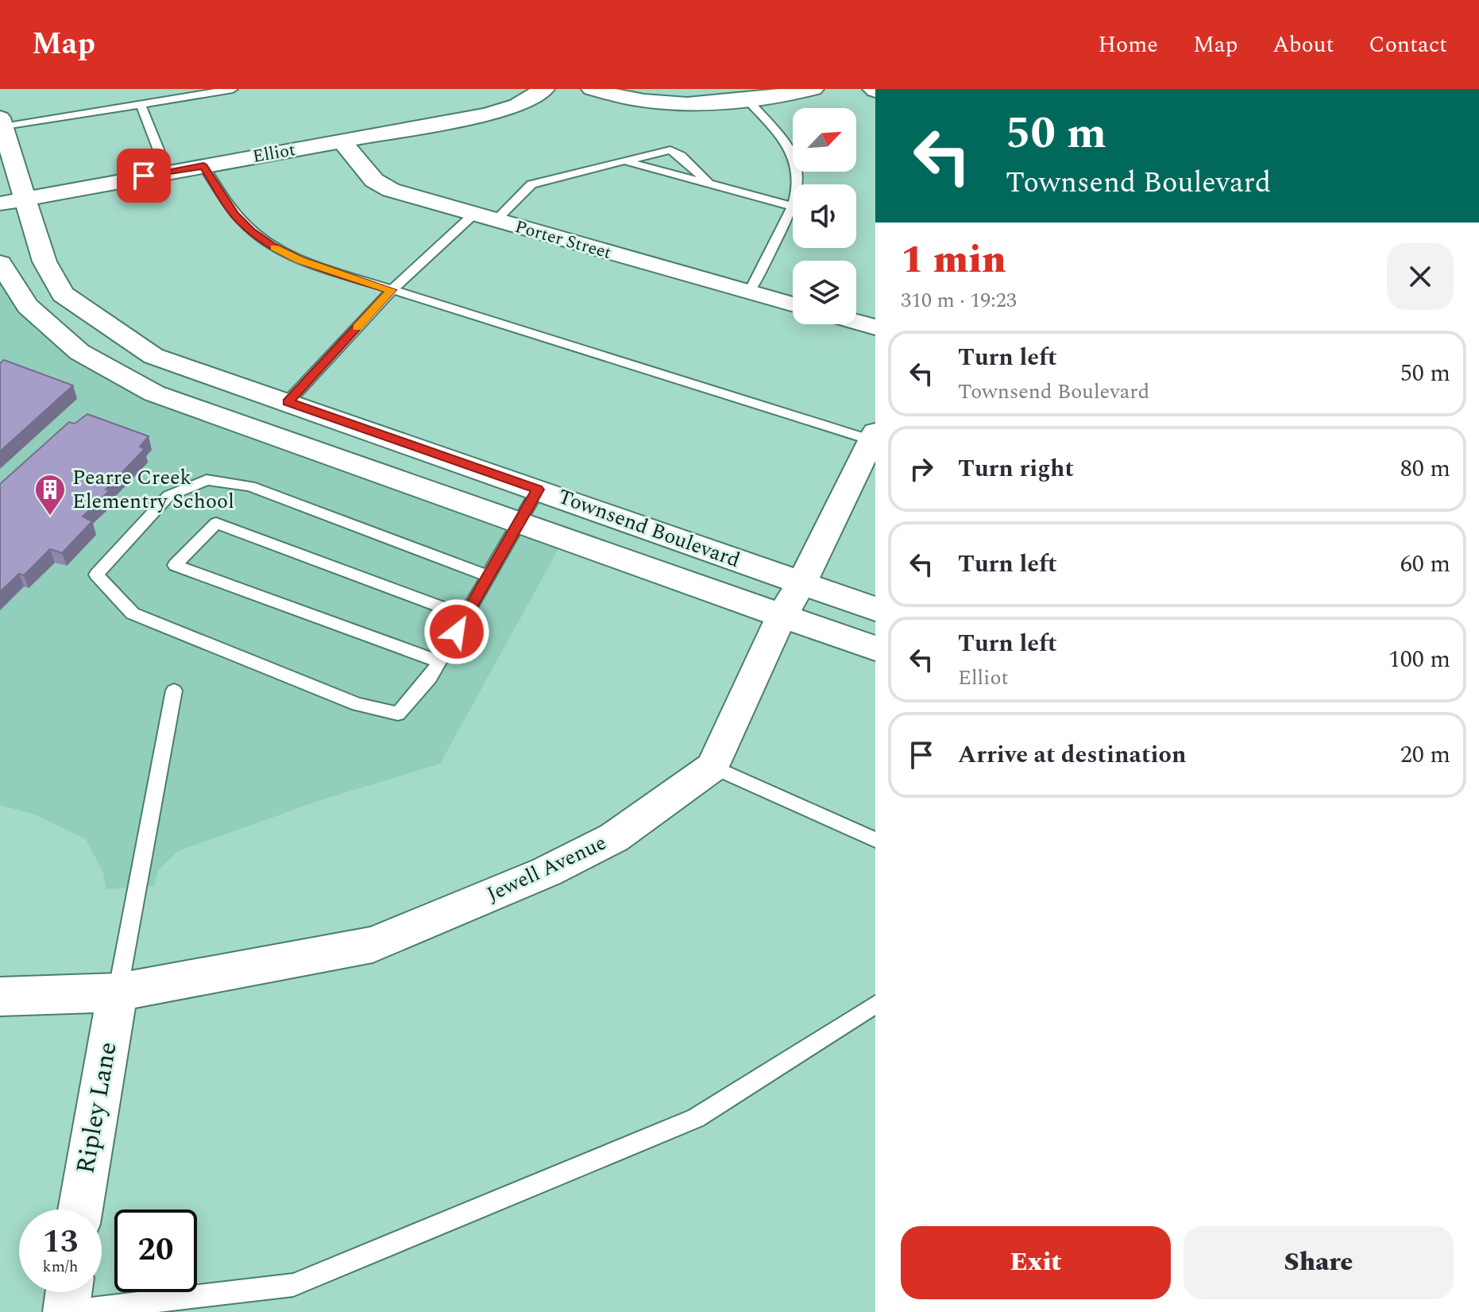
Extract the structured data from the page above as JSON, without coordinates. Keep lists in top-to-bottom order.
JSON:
{
  "streets": {
    "street": [
      "Elliot",
      "Porter Street",
      "Townsend Boulevard",
      "Jewell Avenue",
      "Ripley Lane"
    ]
  },
  "crossings": [
    ["Elliot", "Porter Street"],
    ["Elliot", "Townsend Boulevard"],
    ["Townsend Boulevard", "Jewell Avenue"],
    ["Jewell Avenue", "Ripley Lane"]
  ],
  "places": {
    "building": ["Pearre Creek Elementry School"]
  },
  "north": "top right",
  "page": {
    "header": "Map",
    "nav": [
      "Home",
      "Map",
      "About",
      "Contact"
    ],
    "turn": ["50 m", "Townsend Boulevard"],
    "heading": ["1 min", "310 m · 19:23"],
    "list": [
      {
        "name": "Turn left",
        "note": "Townsend Boulevard",
        "value": "50 m"
      },
      {
        "name": "Turn right",
        "value": "80 m"
      },
      {
        "name": "Turn left",
        "value": "60 m"
      },
      {
        "name": "Turn left",
        "note": "Elliot",
        "value": "100 m"
      },
      {
        "name": "Arrive at destination",
        "value": "20 m"
      }
    ],
    "speed": "13 km/h",
    "limit": "20",
    "buttons": ["Exit", "Share"]
  }
}
